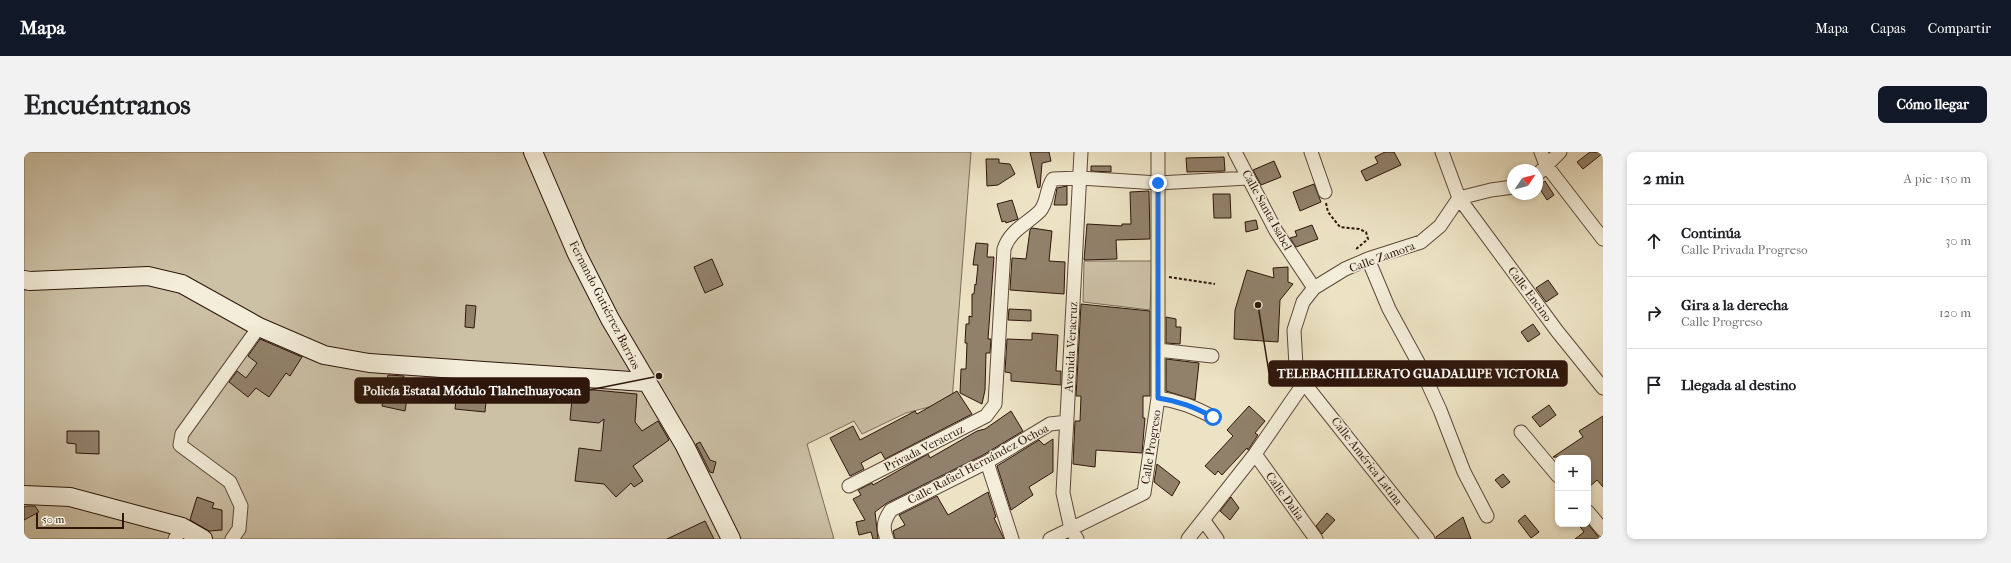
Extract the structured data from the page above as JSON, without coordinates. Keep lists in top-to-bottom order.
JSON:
{
  "streets": {
    "street": [
      "Calle Santa Isabel",
      "Calle Zamora",
      "Calle Encino",
      "Fernando Gutiérrez Barrios",
      "Avenida Veracruz",
      "Calle Progreso",
      "Privada Veracruz",
      "Calle América Latina",
      "Calle Rafael Hernández Ochoa",
      "Calle Dalia"
    ]
  },
  "crossings": [
    ["Calle Santa Isabel", "Calle Zamora"],
    ["Calle Zamora", "Calle Encino"],
    ["Calle Zamora", "Calle América Latina"],
    ["Avenida Veracruz", "Calle Progreso"],
    ["Avenida Veracruz", "Privada Veracruz"],
    ["Avenida Veracruz", "Calle Rafael Hernández Ochoa"]
  ],
  "places": ["TELEBACHILLERATO GUADALUPE VICTORIA", "Policía Estatal Módulo Tlalnelhuayocan"],
  "scale_bar": "50 m",
  "north": "top right",
  "page": {
    "header": "Mapa",
    "nav": ["Mapa", "Capas", "Compartir"],
    "buttons": "Cómo llegar",
    "title": "Encuéntranos",
    "heading": ["2 min", "A pie · 150 m"],
    "list": [
      ["Continúa", "Calle Privada Progreso", "30 m"],
      ["Gira a la derecha", "Calle Progreso", "120 m"],
      "Llegada al destino"
    ],
    "map_buttons": ["+", "−"],
    "scale": "50 m"
  }
}
